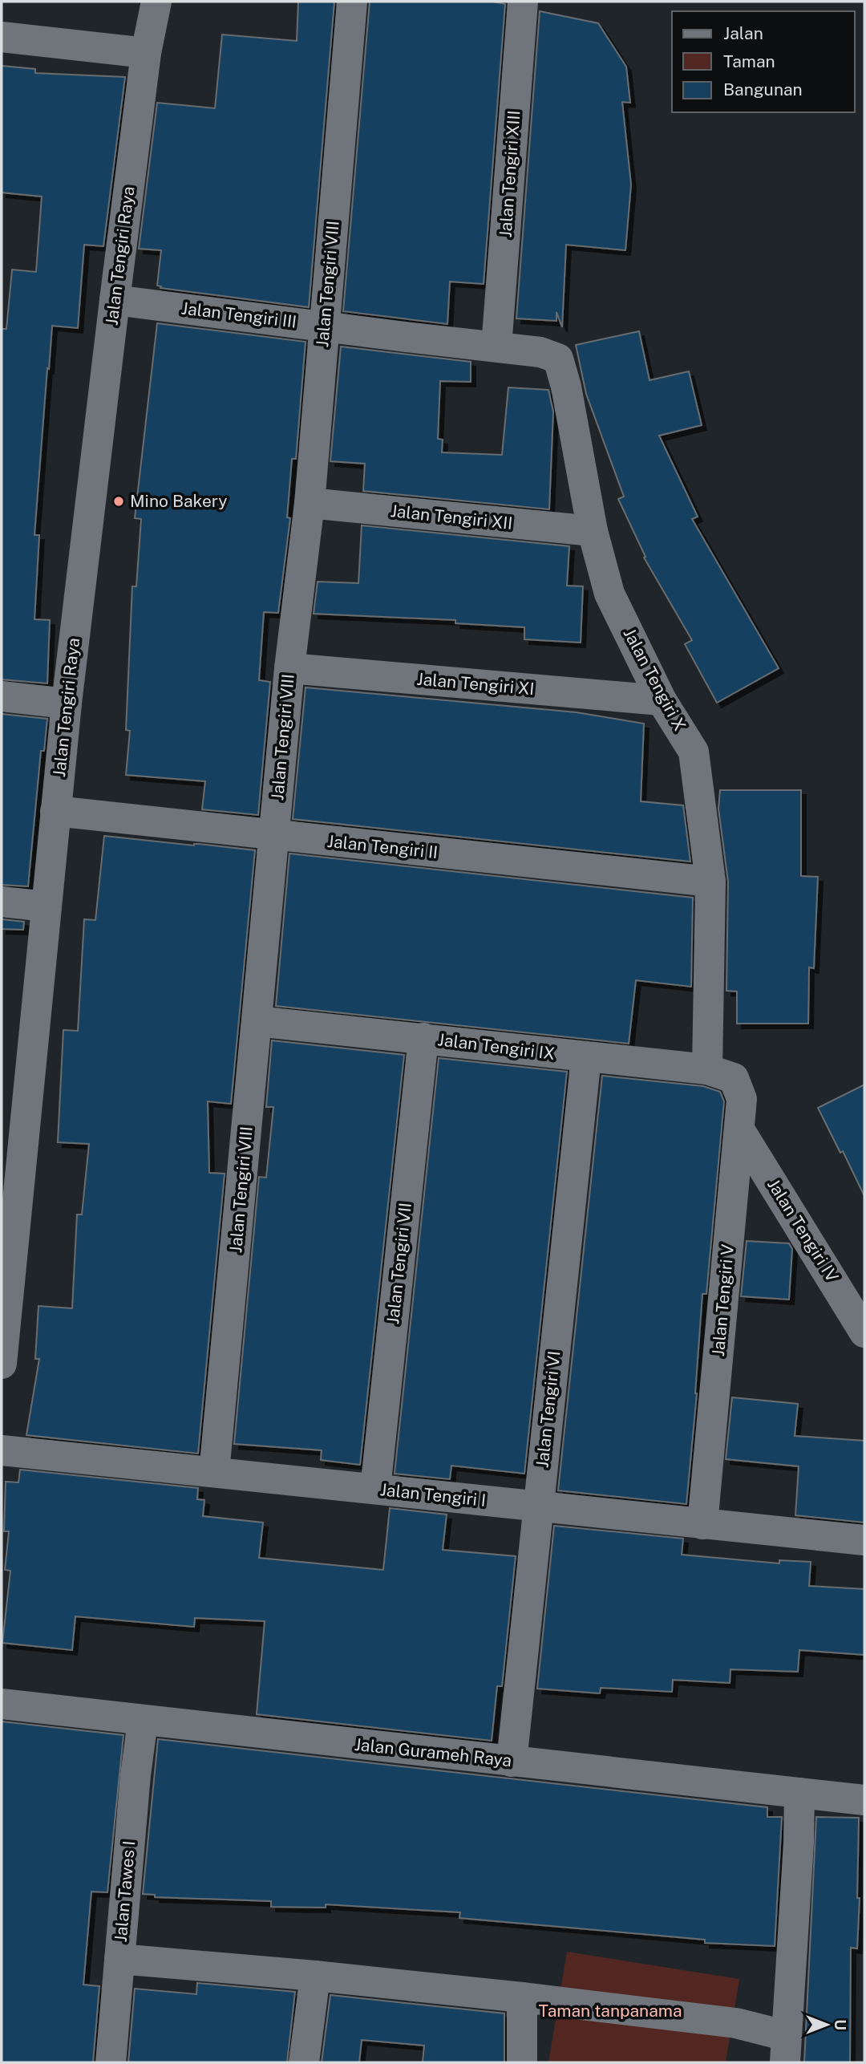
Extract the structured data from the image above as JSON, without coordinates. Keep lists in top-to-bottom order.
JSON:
{
  "streets": {
    "street": [
      "Jalan Tengiri XIII",
      "Jalan Tengiri Raya",
      "Jalan Tengiri VIII",
      "Jalan Tengiri III",
      "Jalan Tengiri XII",
      "Jalan Tengiri X",
      "Jalan Tengiri XI",
      "Jalan Tengiri II",
      "Jalan Tengiri IX",
      "Jalan Tengiri IV",
      "Jalan Tengiri VII",
      "Jalan Tengiri V",
      "Jalan Tengiri VI",
      "Jalan Tengiri I",
      "Jalan Gurameh Raya",
      "Jalan Tawes I"
    ]
  },
  "crossings": [
    ["Jalan Tengiri XIII", "Jalan Tengiri III"],
    ["Jalan Tengiri XIII", "Jalan Tengiri X"],
    ["Jalan Tengiri Raya", "Jalan Tengiri III"],
    ["Jalan Tengiri Raya", "Jalan Tengiri II"],
    ["Jalan Tengiri VIII", "Jalan Tengiri III"],
    ["Jalan Tengiri VIII", "Jalan Tengiri XII"],
    ["Jalan Tengiri VIII", "Jalan Tengiri XI"],
    ["Jalan Tengiri VIII", "Jalan Tengiri II"],
    ["Jalan Tengiri VIII", "Jalan Tengiri IX"],
    ["Jalan Tengiri VIII", "Jalan Tengiri I"],
    ["Jalan Tengiri III", "Jalan Tengiri X"],
    ["Jalan Tengiri XII", "Jalan Tengiri X"],
    ["Jalan Tengiri X", "Jalan Tengiri XI"],
    ["Jalan Tengiri X", "Jalan Tengiri II"],
    ["Jalan Tengiri X", "Jalan Tengiri IX"],
    ["Jalan Tengiri X", "Jalan Tengiri V"],
    ["Jalan Tengiri IX", "Jalan Tengiri VII"],
    ["Jalan Tengiri IX", "Jalan Tengiri V"],
    ["Jalan Tengiri IX", "Jalan Tengiri VI"],
    ["Jalan Tengiri IV", "Jalan Tengiri V"],
    ["Jalan Tengiri VII", "Jalan Tengiri I"],
    ["Jalan Tengiri V", "Jalan Tengiri I"],
    ["Jalan Tengiri VI", "Jalan Tengiri I"],
    ["Jalan Tengiri VI", "Jalan Gurameh Raya"],
    ["Jalan Gurameh Raya", "Jalan Tawes I"]
  ],
  "parks": ["Taman tanpanama"],
  "places": ["Mino Bakery"],
  "legend": ["Jalan", "Taman", "Bangunan"],
  "north": "right"
}
